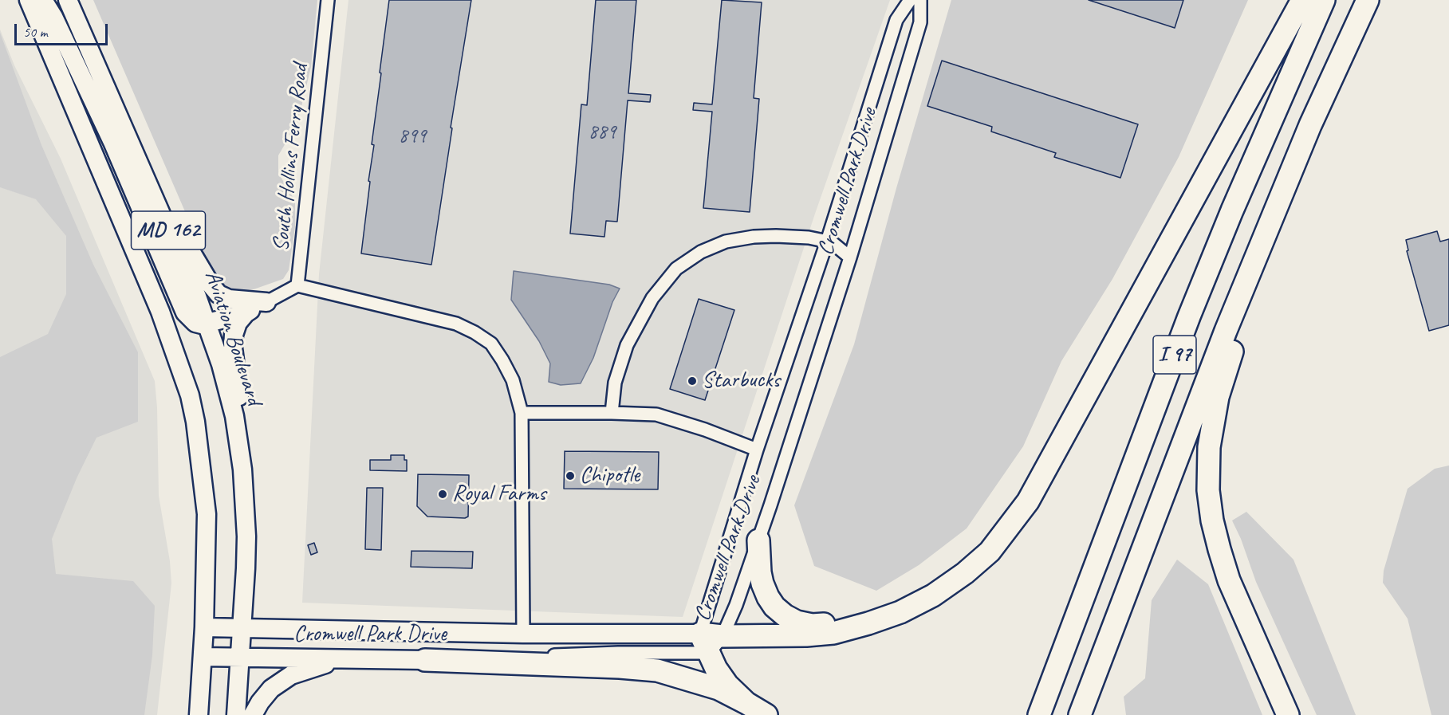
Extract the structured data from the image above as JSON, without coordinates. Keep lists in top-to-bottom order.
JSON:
{
  "streets": {
    "highway": ["I 97"],
    "main road": ["Cromwell Park Drive", "MD 162", "Aviation Boulevard"],
    "street": ["South Hollins Ferry Road"]
  },
  "crossings": [
    ["Cromwell Park Drive", "MD 162"],
    ["Cromwell Park Drive", "Aviation Boulevard"]
  ],
  "places": ["Starbucks", "Chipotle", "Royal Farms"],
  "house_numbers": ["889", "899"],
  "scale_bar": "50 m"
}
